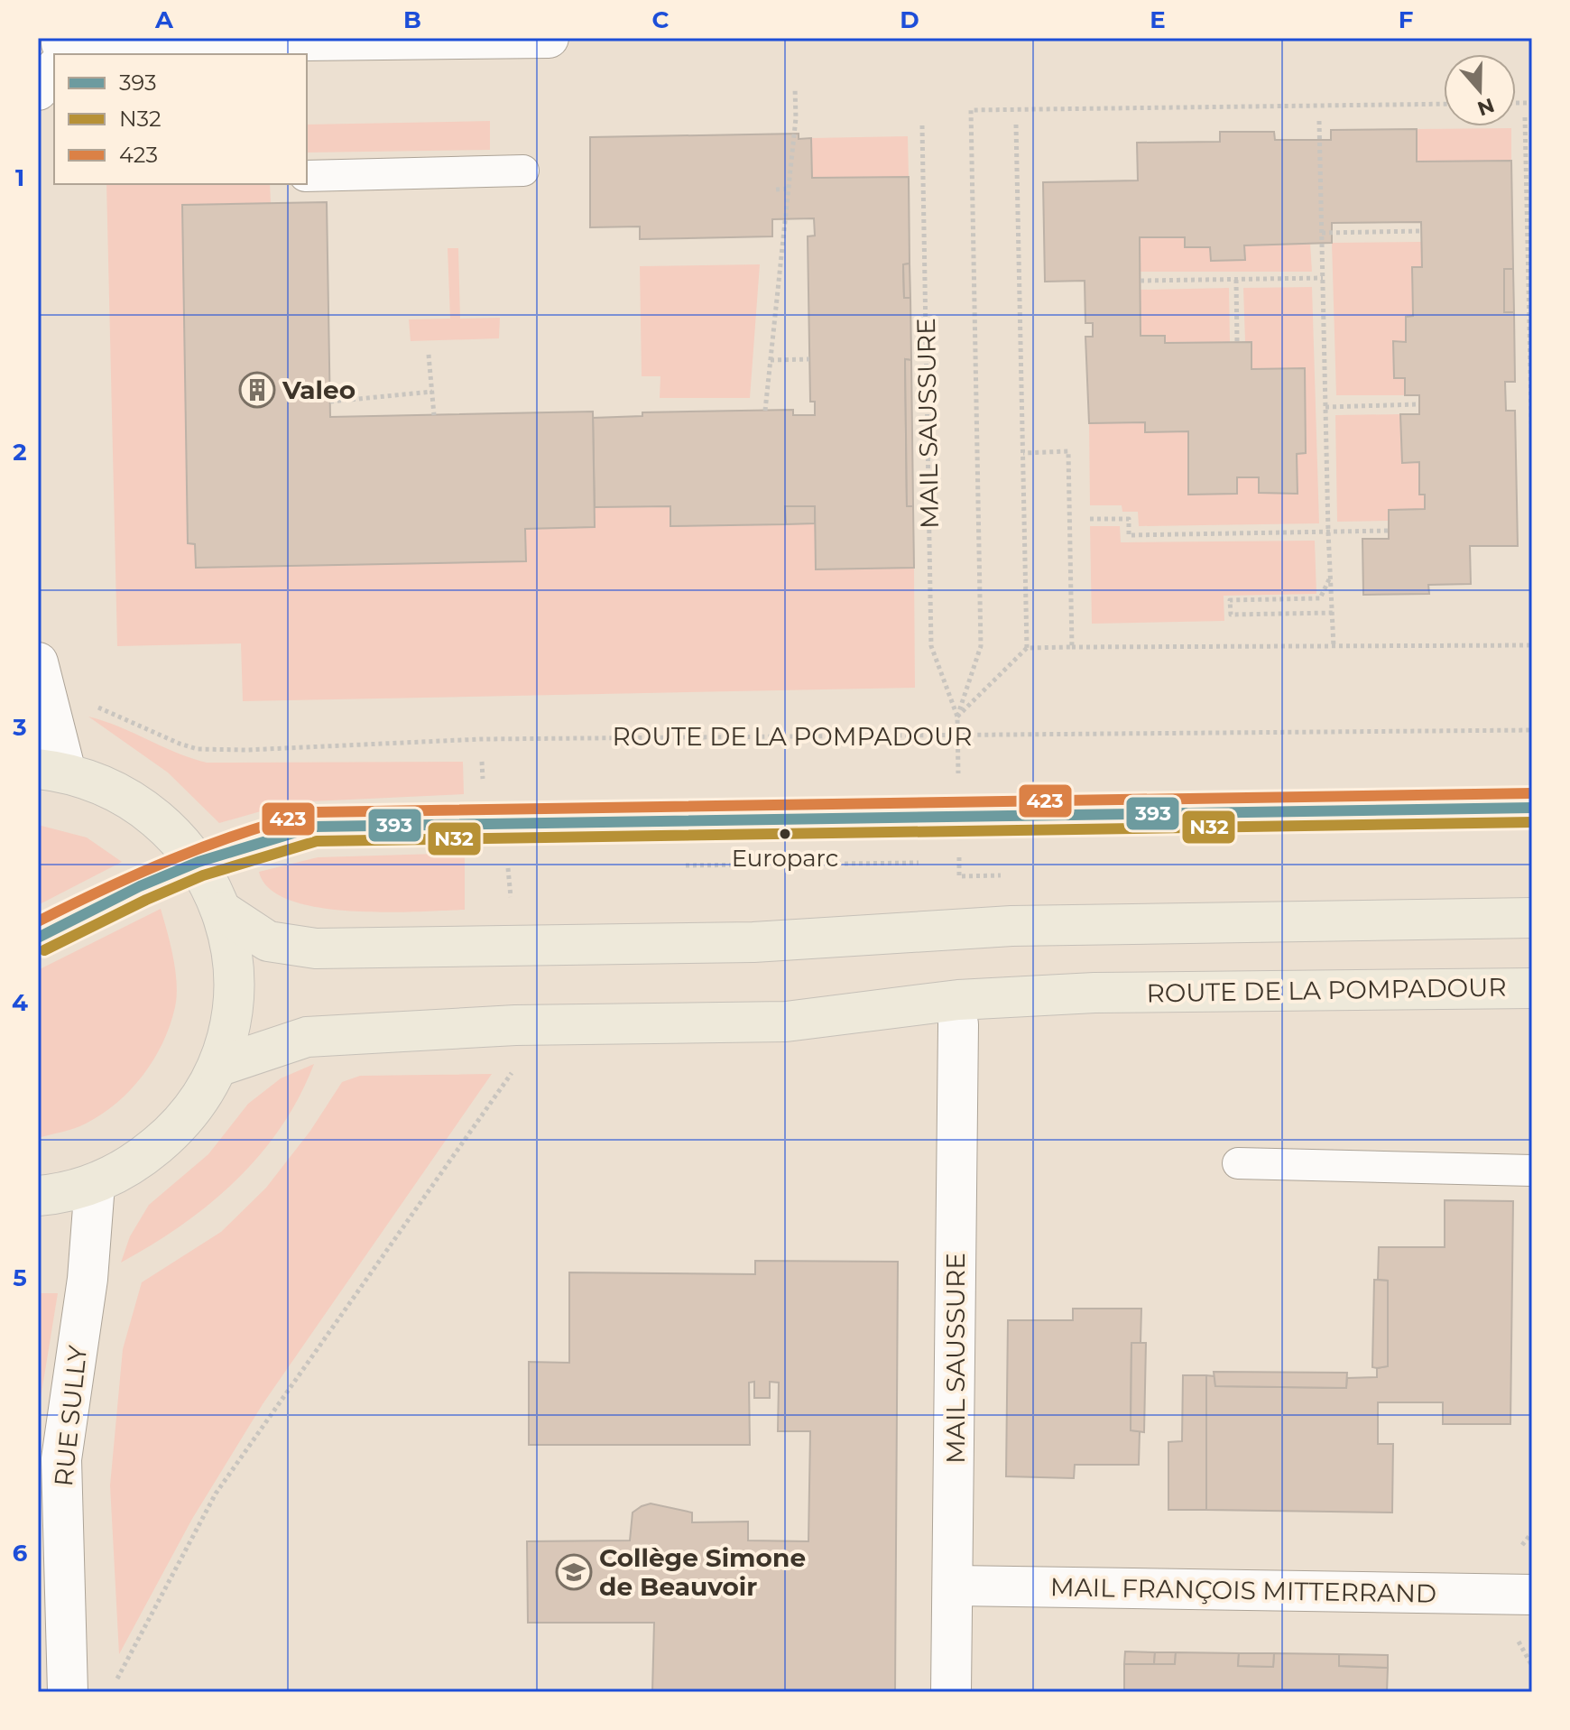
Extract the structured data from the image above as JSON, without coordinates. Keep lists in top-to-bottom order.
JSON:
{
  "streets": {
    "main road": ["ROUTE DE LA POMPADOUR"],
    "street": ["MAIL SAUSSURE", "RUE SULLY", "MAIL FRANÇOIS MITTERRAND"]
  },
  "crossings": [
    ["MAIL SAUSSURE", "ROUTE DE LA POMPADOUR"],
    ["MAIL SAUSSURE", "MAIL FRANÇOIS MITTERRAND"]
  ],
  "places": {
    "building": ["Valeo"],
    "other": ["Europarc"],
    "school or university": ["Collège Simone de Beauvoir"]
  },
  "lines": ["transit line 423", "transit line 393", "transit line N32"],
  "legend": ["393", "N32", "423"],
  "north": "bottom",
  "grid": {
    "columns": [
      "A",
      "B",
      "C",
      "D",
      "E",
      "F"
    ],
    "rows": [
      "1",
      "2",
      "3",
      "4",
      "5",
      "6"
    ]
  }
}
